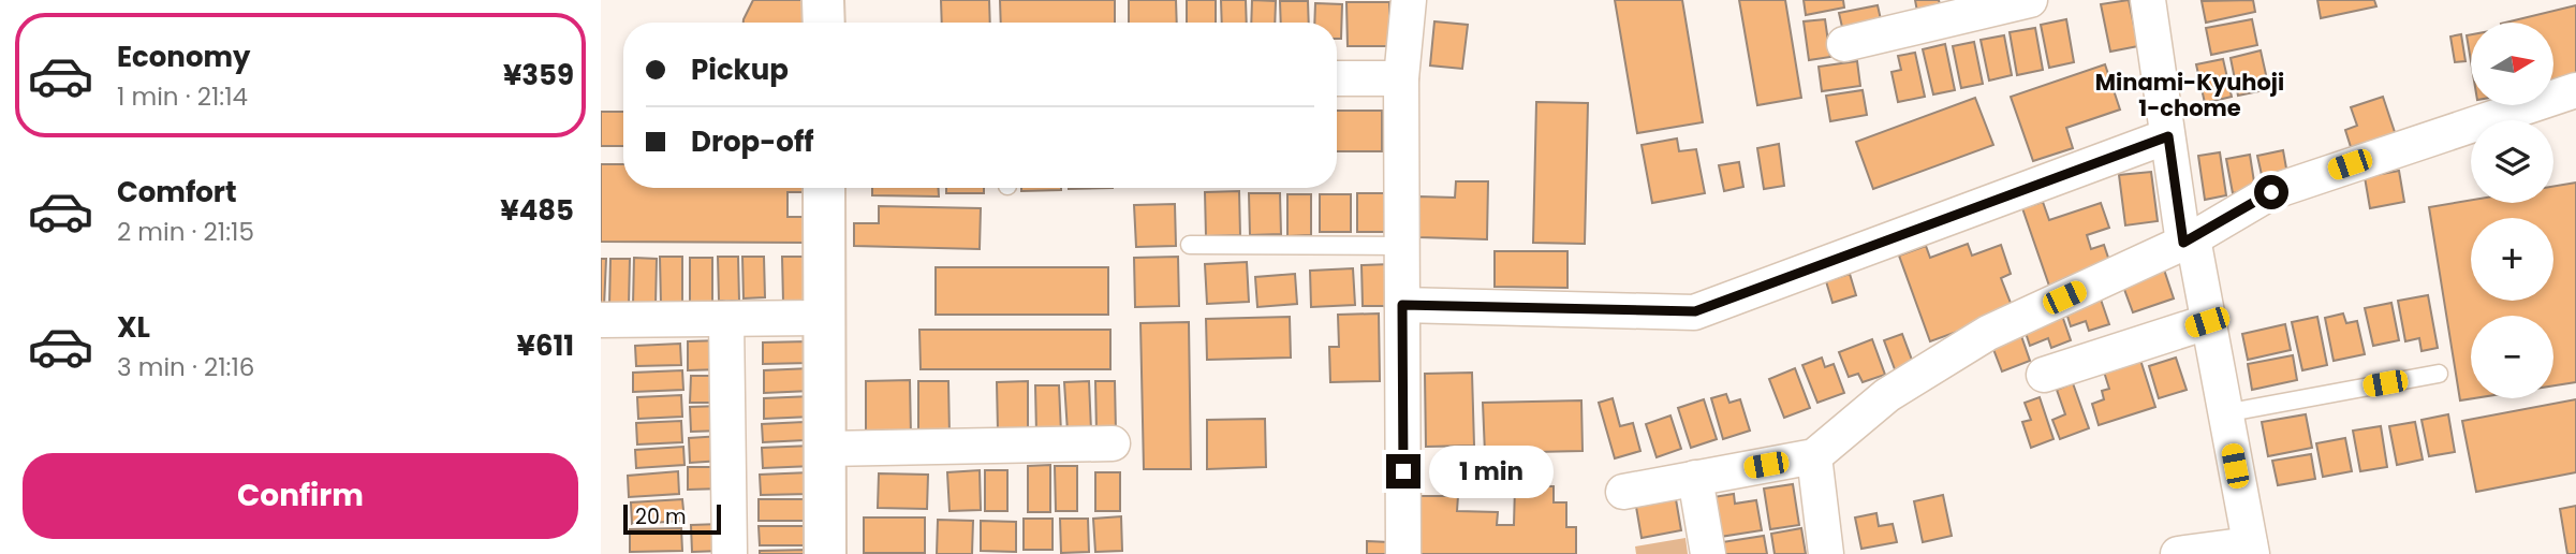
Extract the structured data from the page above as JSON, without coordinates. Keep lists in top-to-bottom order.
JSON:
{
  "districts": ["Minami-Kyuhoji 1-chome"],
  "scale_bar": "20 m",
  "north": "right",
  "page": {
    "list": [
      {
        "name": "Economy",
        "note": "1 min · 21:14",
        "value": "¥359"
      },
      {
        "name": "Comfort",
        "note": "2 min · 21:15",
        "value": "¥485"
      },
      {
        "name": "XL",
        "note": "3 min · 21:16",
        "value": "¥611"
      }
    ],
    "map_buttons": ["+", "−"],
    "banner": ["Pickup", "Drop-off"],
    "buttons": "Confirm",
    "bubble": "1 min",
    "scale": "20 m"
  }
}
